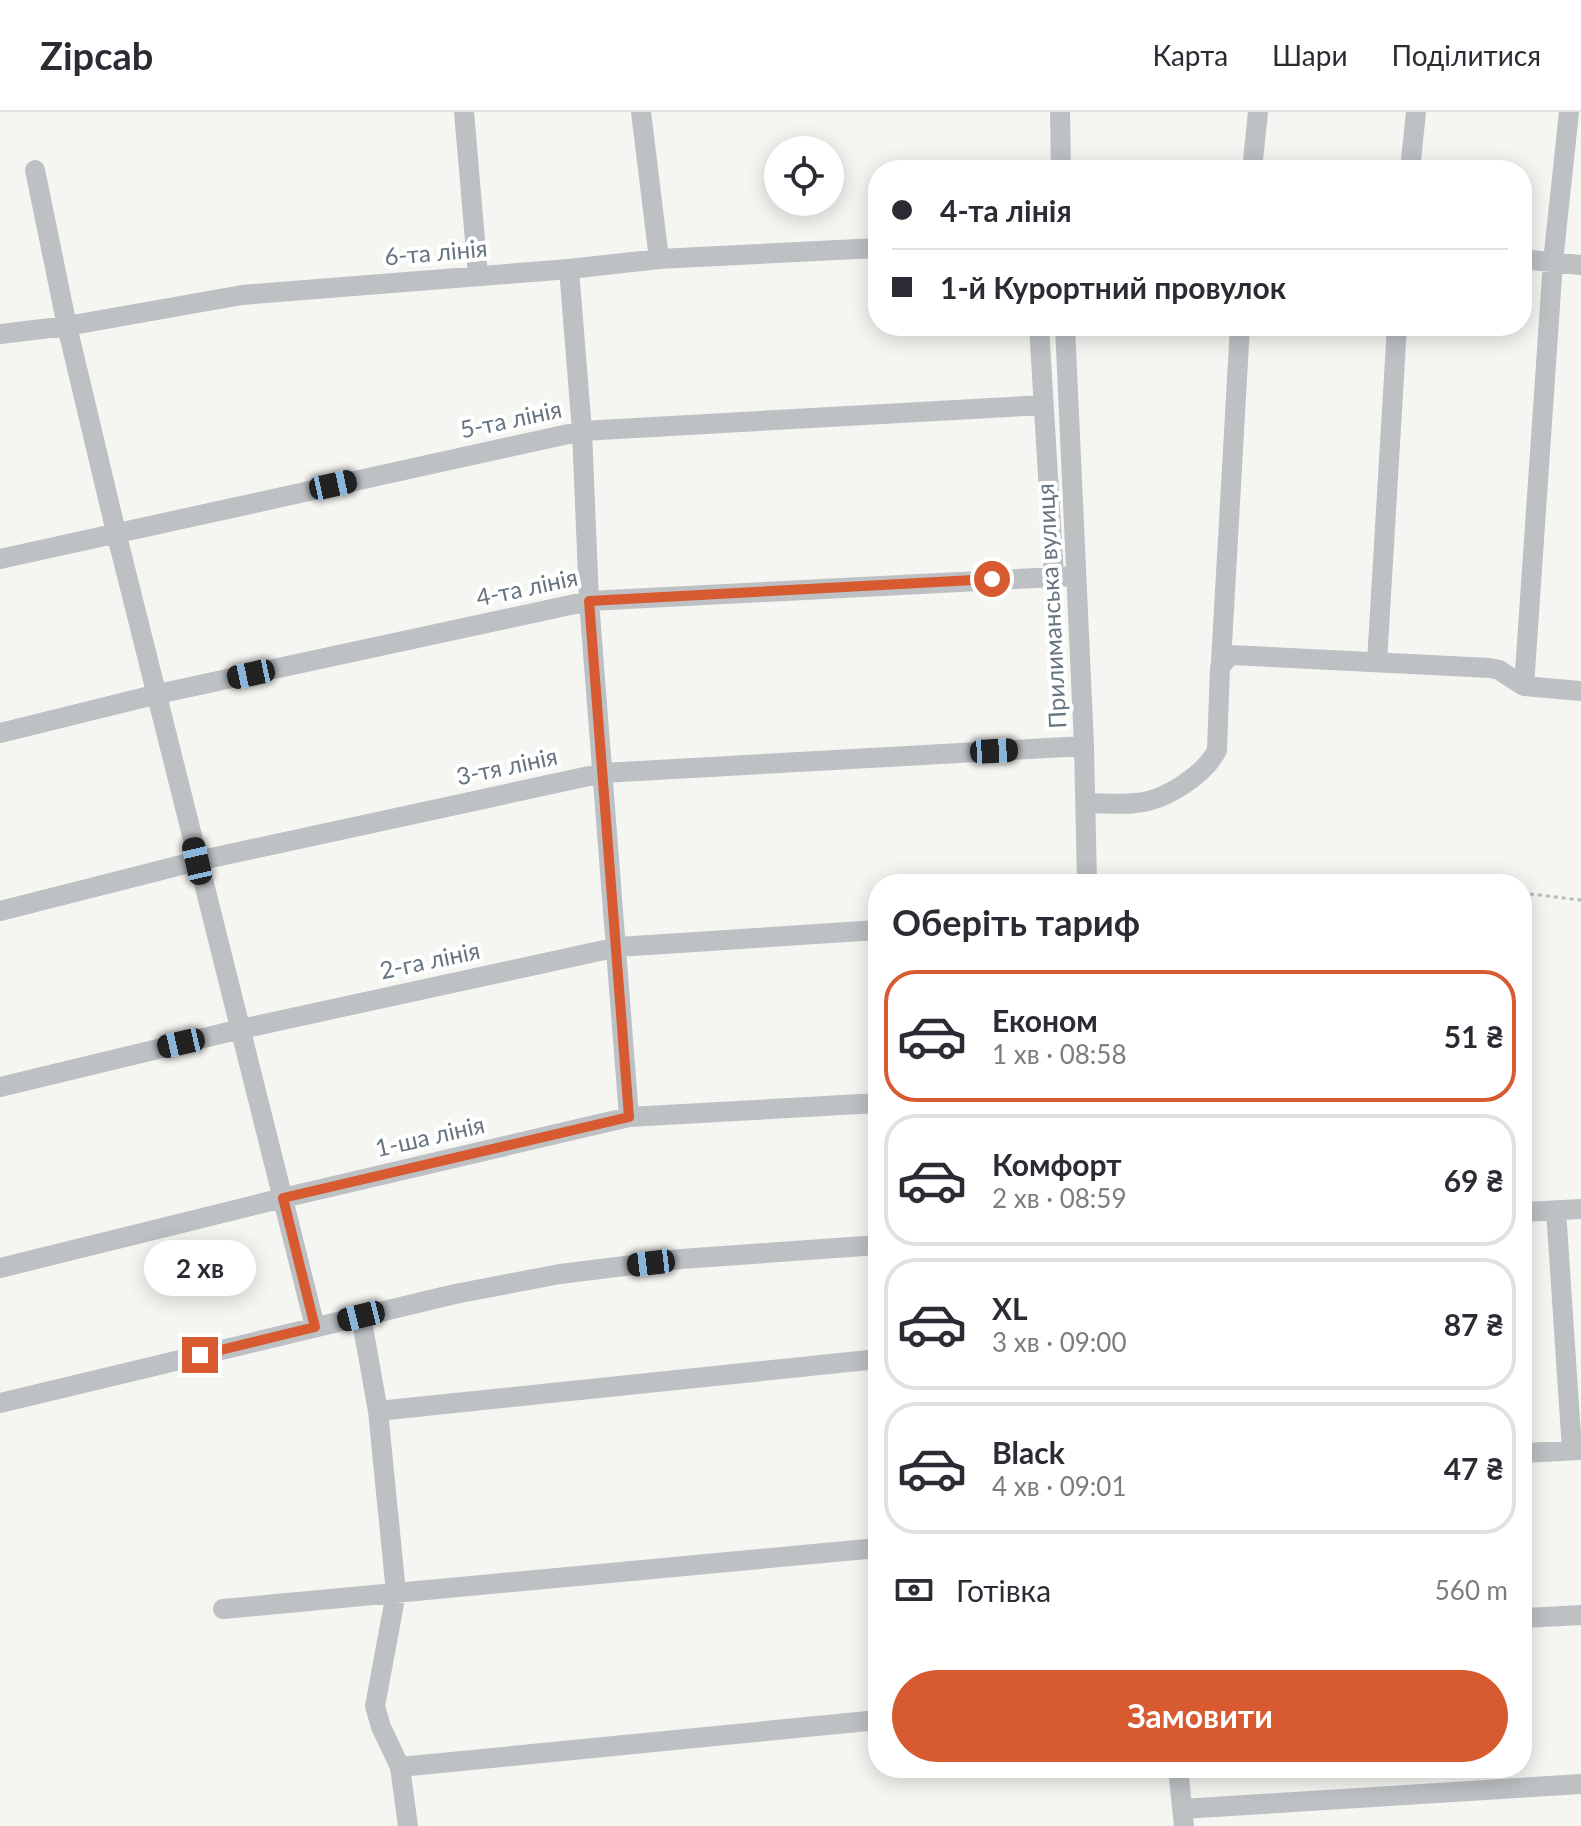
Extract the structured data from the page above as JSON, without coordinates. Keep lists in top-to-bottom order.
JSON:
{
  "streets": {
    "street": [
      "6-та лінія",
      "5-та лінія",
      "4-та лінія",
      "Прилиманська вулиця",
      "3-тя лінія",
      "2-га лінія",
      "1-ша лінія"
    ]
  },
  "crossings": [
    ["4-та лінія", "Прилиманська вулиця"],
    ["Прилиманська вулиця", "3-тя лінія"]
  ],
  "page": {
    "header": "Zipcab",
    "nav": ["Карта", "Шари", "Поділитися"],
    "banner": ["4-та лінія", "1-й Курортний провулок"],
    "heading": "Оберіть тариф",
    "list": [
      {
        "name": "Економ",
        "note": "1 хв · 08:58",
        "value": "51 ₴"
      },
      {
        "name": "Комфорт",
        "note": "2 хв · 08:59",
        "value": "69 ₴"
      },
      {
        "name": "XL",
        "note": "3 хв · 09:00",
        "value": "87 ₴"
      },
      {
        "name": "Black",
        "note": "4 хв · 09:01",
        "value": "47 ₴"
      }
    ],
    "bubble": "2 хв",
    "pay": ["Готівка", "560 m"],
    "buttons": "Замовити"
  }
}
